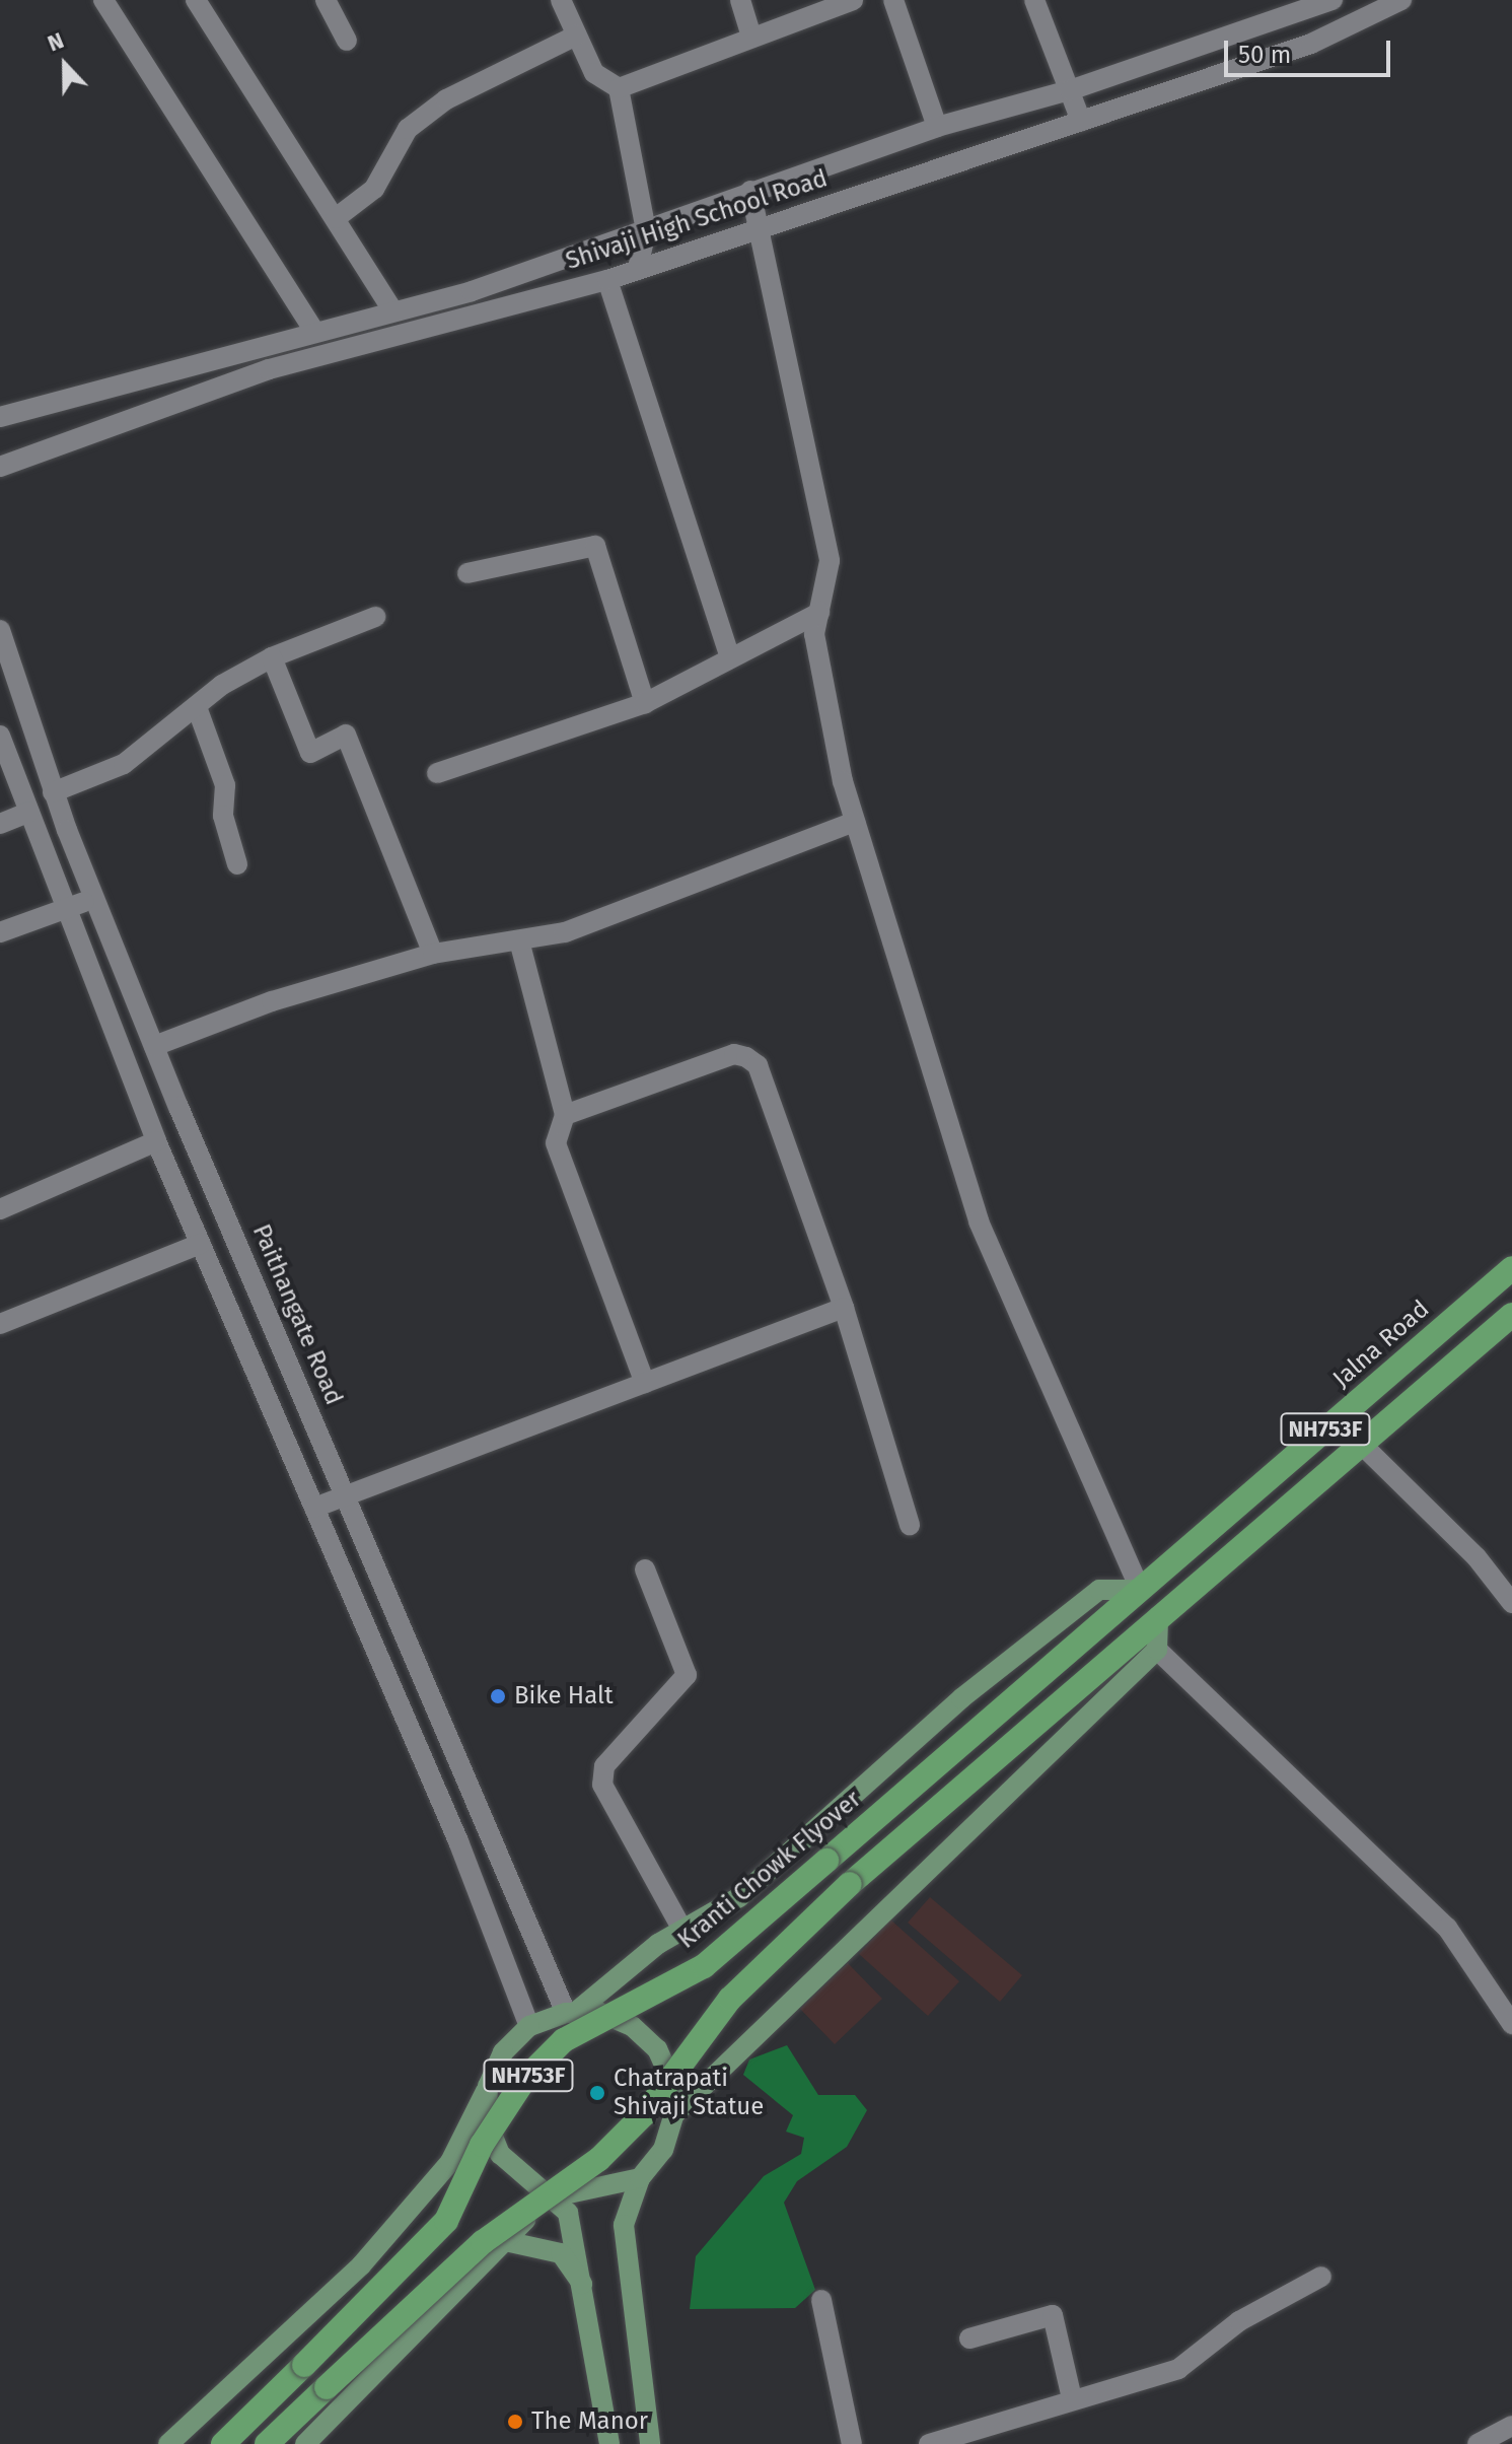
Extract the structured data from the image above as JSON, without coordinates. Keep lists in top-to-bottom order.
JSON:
{
  "streets": {
    "highway": ["Jalna Road", "NH753F", "Kranti Chowk Flyover"],
    "street": ["Shivaji High School Road", "Paithangate Road"]
  },
  "crossings": [
    ["Jalna Road", "Kranti Chowk Flyover"]
  ],
  "places": ["Bike Halt", "Chatrapati Shivaji Statue", "The Manor"],
  "scale_bar": "50 m",
  "north": "top"
}
